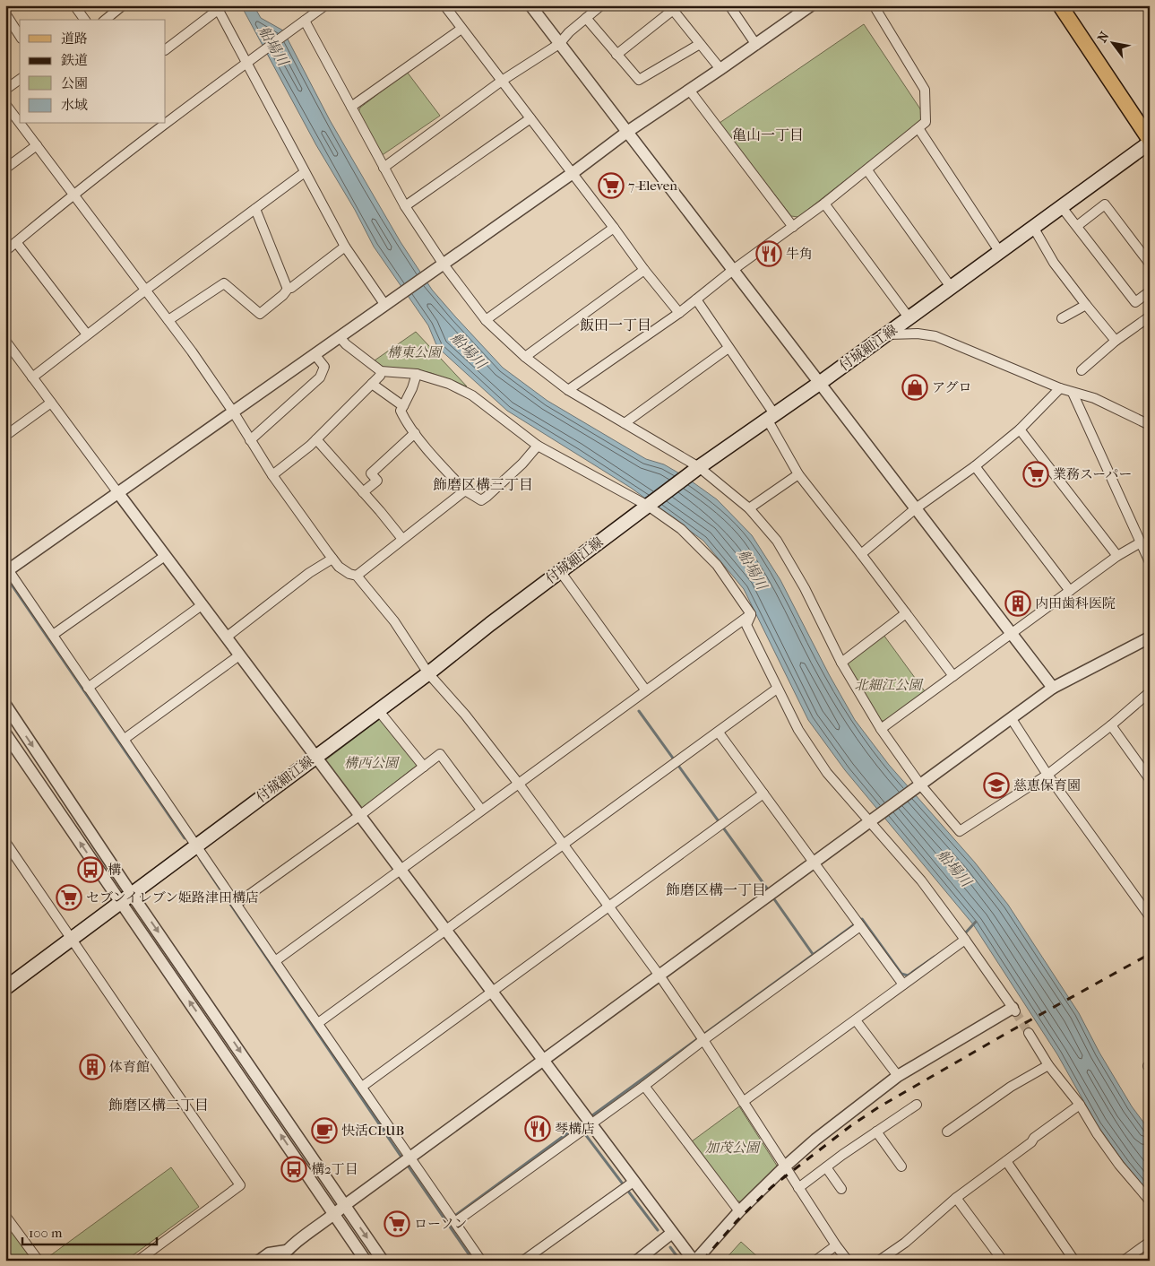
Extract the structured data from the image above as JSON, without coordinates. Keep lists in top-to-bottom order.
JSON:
{
  "streets": {
    "main road": ["付城細江線"]
  },
  "districts": [
    "亀山一丁目",
    "飯田一丁目",
    "飾磨区構三丁目",
    "飾磨区構一丁目",
    "飾磨区構二丁目"
  ],
  "water": ["船場川"],
  "parks": [
    "構東公園",
    "北細江公園",
    "構西公園",
    "加茂公園"
  ],
  "places": {
    "supermarket": [
      "7-Eleven",
      "業務スーパー",
      "セブンイレブン姫路津田構店",
      "ローソン"
    ],
    "restaurant": ["牛角", "琴構店"],
    "shop": ["アグロ"],
    "building": ["内田歯科医院", "体育館"],
    "school or university": ["慈恵保育園"],
    "bus stop": ["構", "構2丁目"],
    "cafe": ["快活CLUB"]
  },
  "legend": [
    "道路",
    "鉄道",
    "公園",
    "水域"
  ],
  "scale_bar": "100 m",
  "north": "top left"
}
